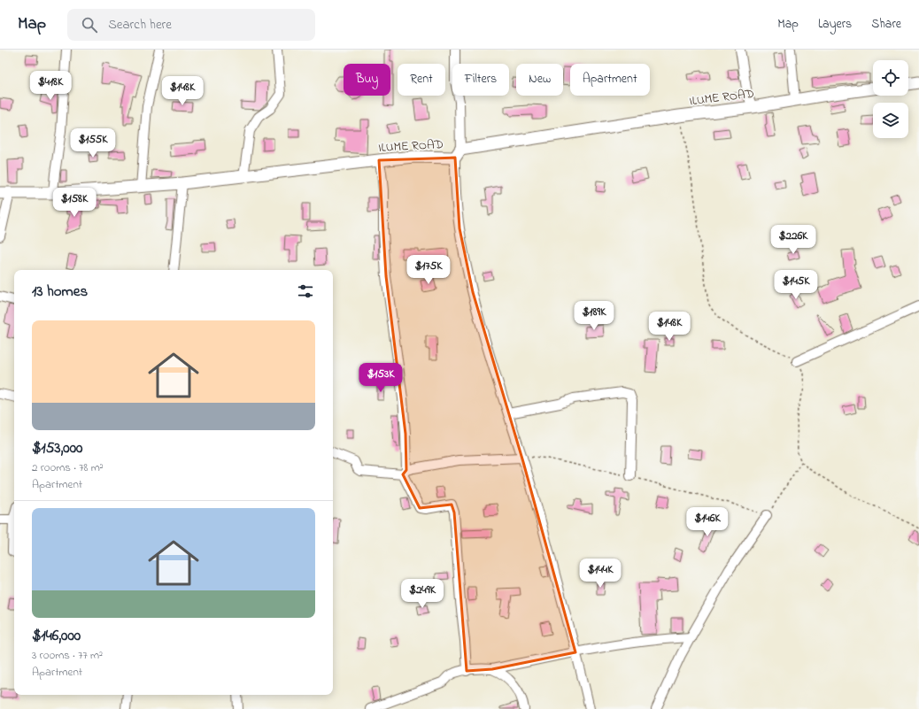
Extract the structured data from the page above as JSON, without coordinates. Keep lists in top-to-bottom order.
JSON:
{
  "streets": {
    "street": ["ILUME ROAD"]
  },
  "page": {
    "header": "Map",
    "search": "Search here",
    "nav": ["Map", "Layers", "Share"],
    "chip": [
      "Buy",
      "Rent",
      "Filters",
      "New",
      "Apartment"
    ],
    "price": [
      "$418K",
      "$148K",
      "$155K",
      "$158K",
      "$226K",
      "$175K",
      "$145K",
      "$189K",
      "$148K",
      "$153K",
      "$146K",
      "$144K",
      "$249K"
    ],
    "heading": "13 homes",
    "list": [
      {
        "name": "$153,000",
        "note": "2 rooms · 78 m² · Apartment"
      },
      {
        "name": "$146,000",
        "note": "3 rooms · 77 m² · Apartment"
      }
    ]
  }
}
